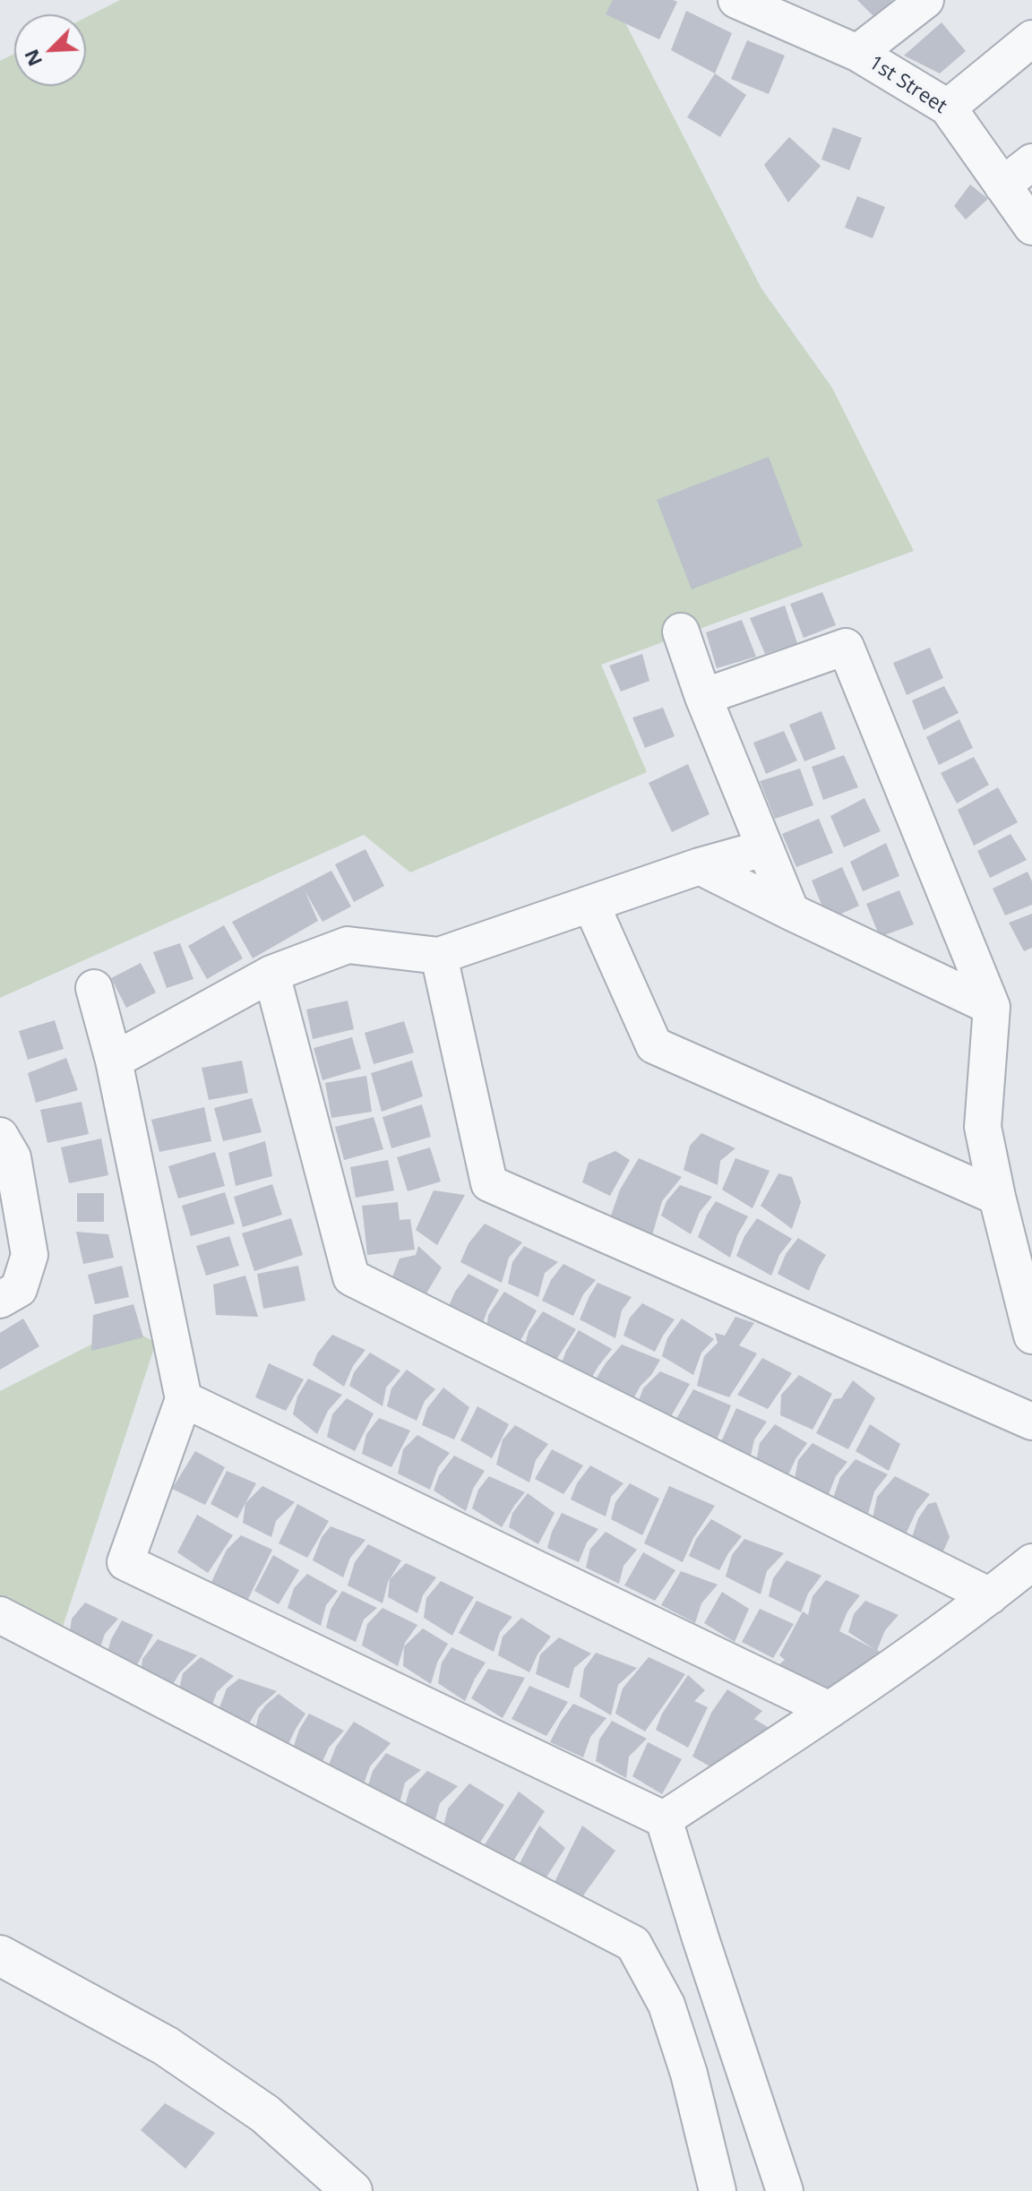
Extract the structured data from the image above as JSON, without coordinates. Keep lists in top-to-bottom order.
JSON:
{
  "streets": {
    "street": ["1st Street"]
  },
  "north": "bottom left"
}
